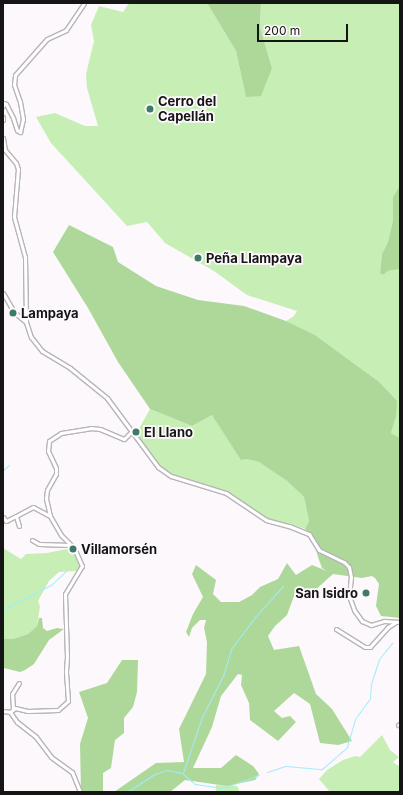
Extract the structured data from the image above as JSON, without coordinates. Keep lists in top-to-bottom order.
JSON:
{
  "places": [
    "Cerro del Capellán",
    "Peña Llampaya",
    "Lampaya",
    "El Llano",
    "Villamorsén",
    "San Isidro"
  ],
  "scale_bar": "200 m"
}
